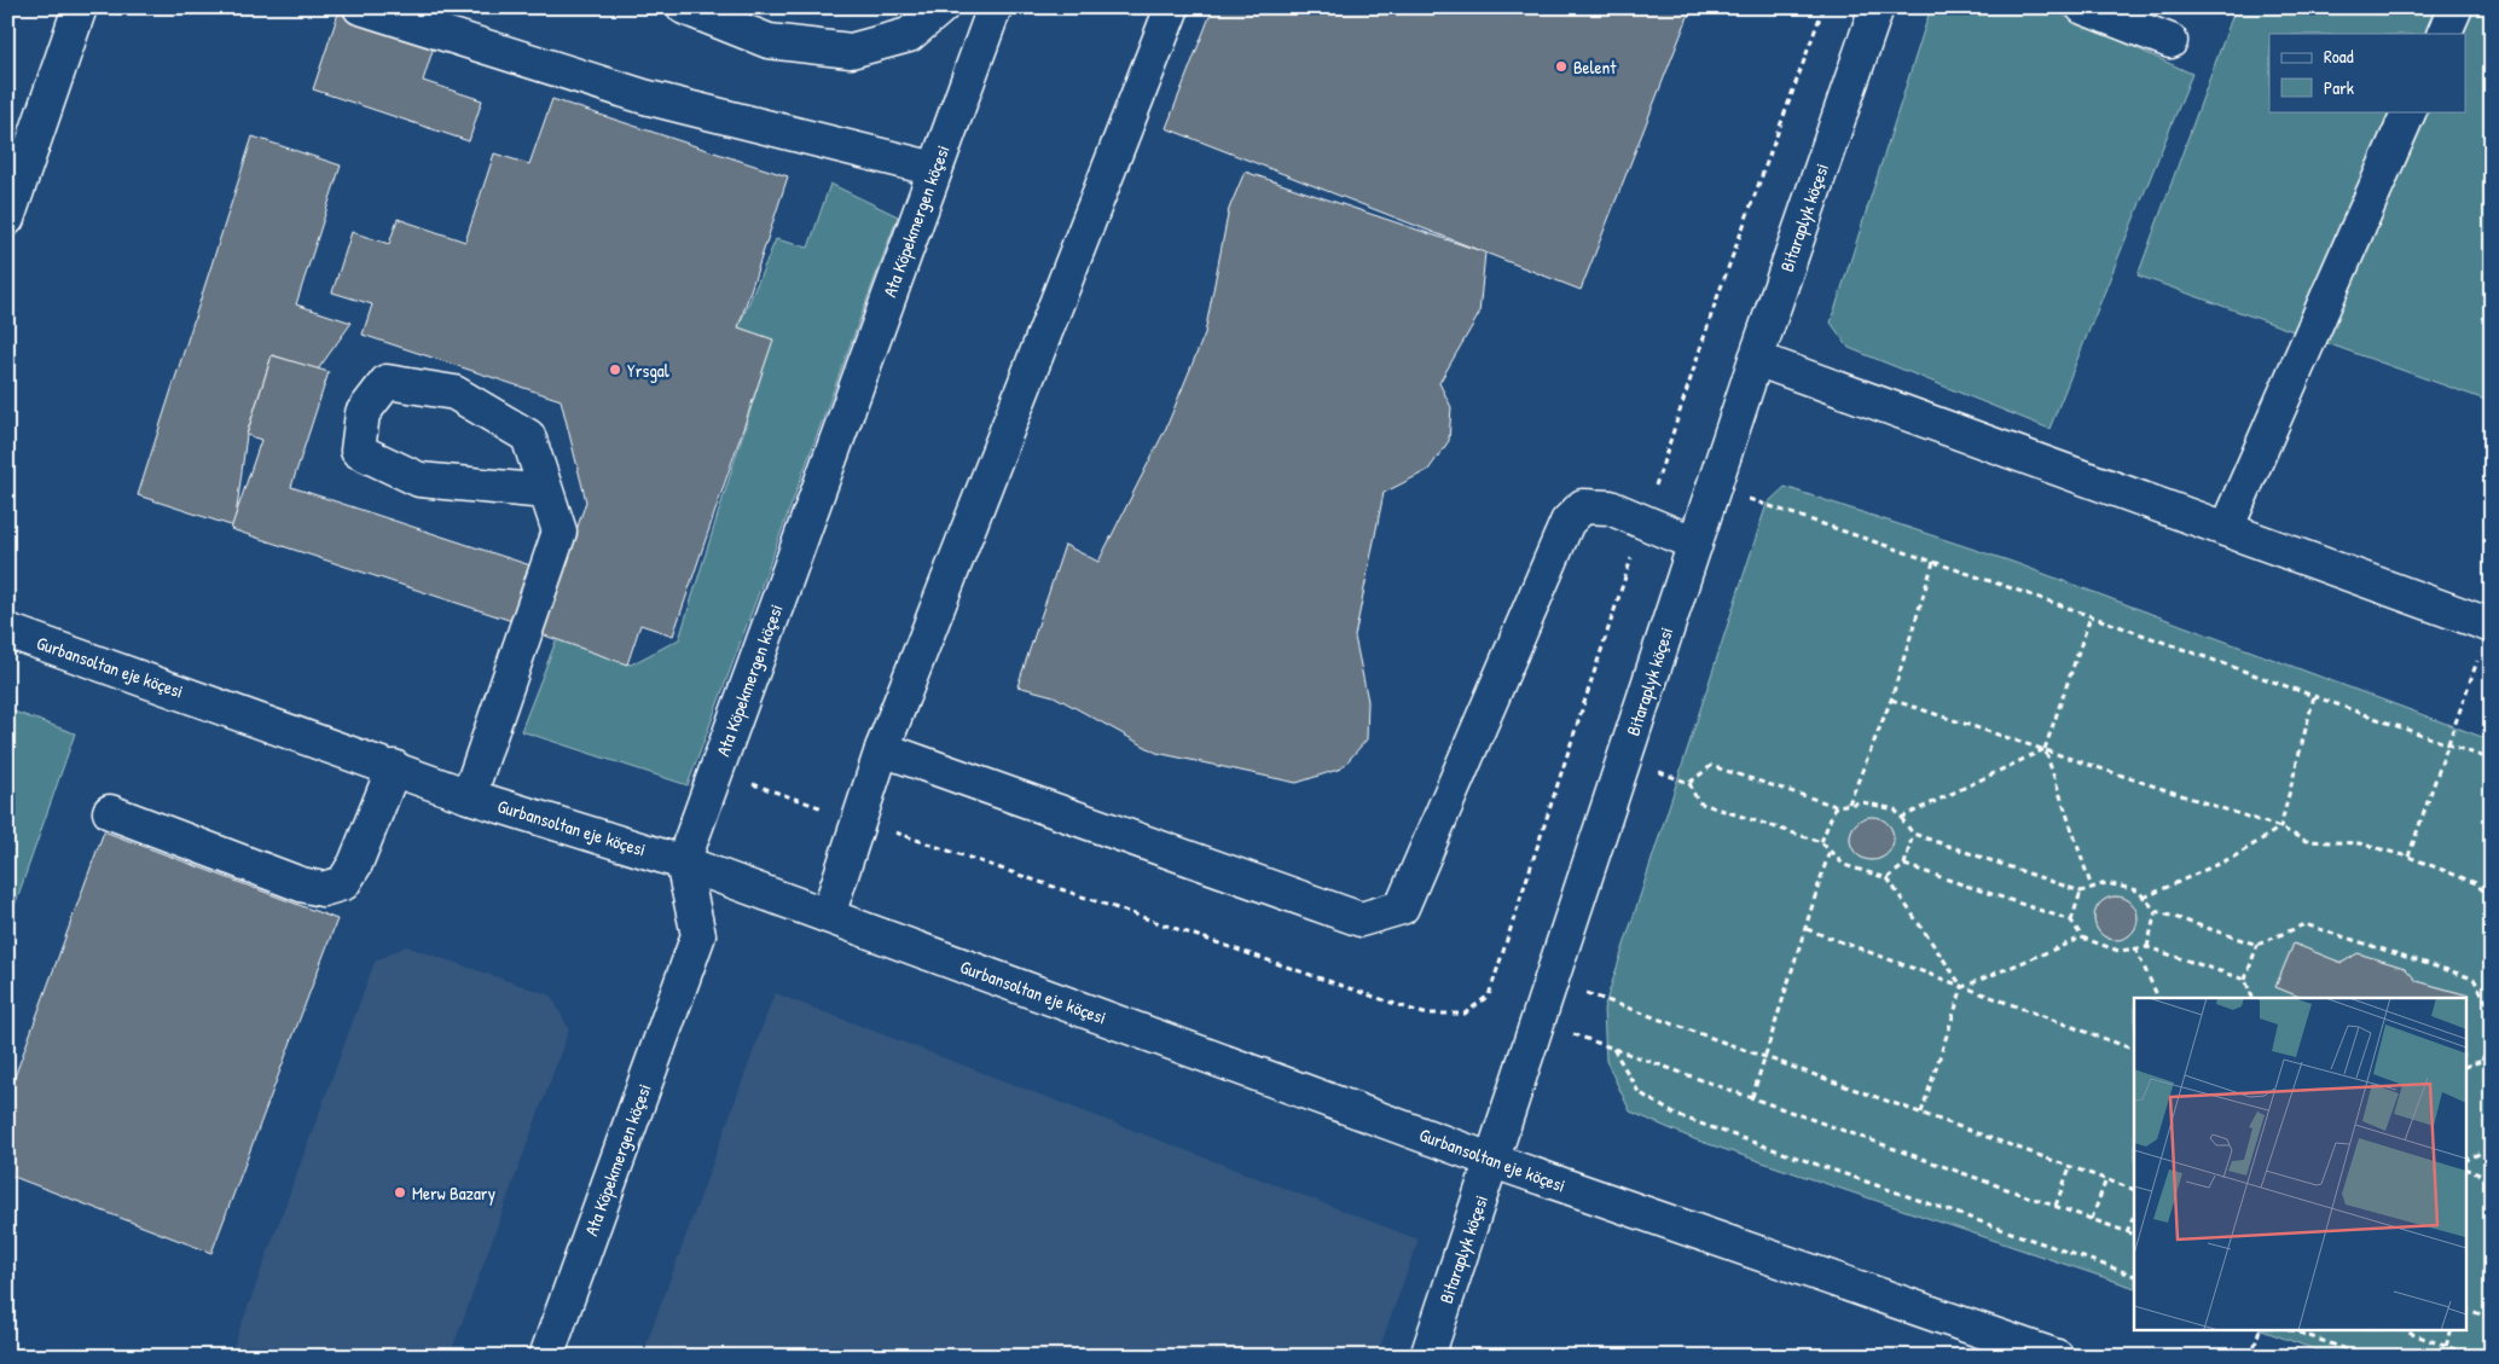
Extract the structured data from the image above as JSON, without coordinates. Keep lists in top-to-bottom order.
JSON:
{
  "streets": {
    "street": ["Bitaraplyk köçesi", "Ata Köpekmergen köçesi", "Gurbansoltan eje köçesi"]
  },
  "crossings": [
    ["Bitaraplyk köçesi", "Gurbansoltan eje köçesi"],
    ["Ata Köpekmergen köçesi", "Gurbansoltan eje köçesi"]
  ],
  "places": ["Belent", "Yrsgal", "Merw Bazary"],
  "legend": ["Road", "Park"]
}
